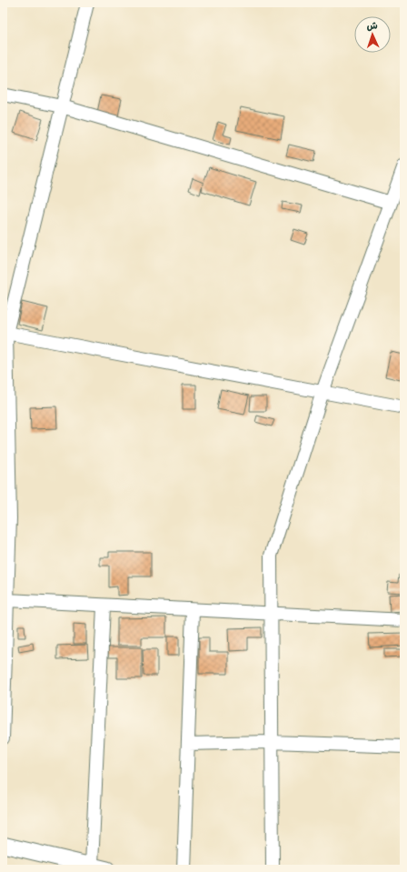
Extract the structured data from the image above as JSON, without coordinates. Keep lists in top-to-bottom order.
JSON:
{
  "north": "top"
}
